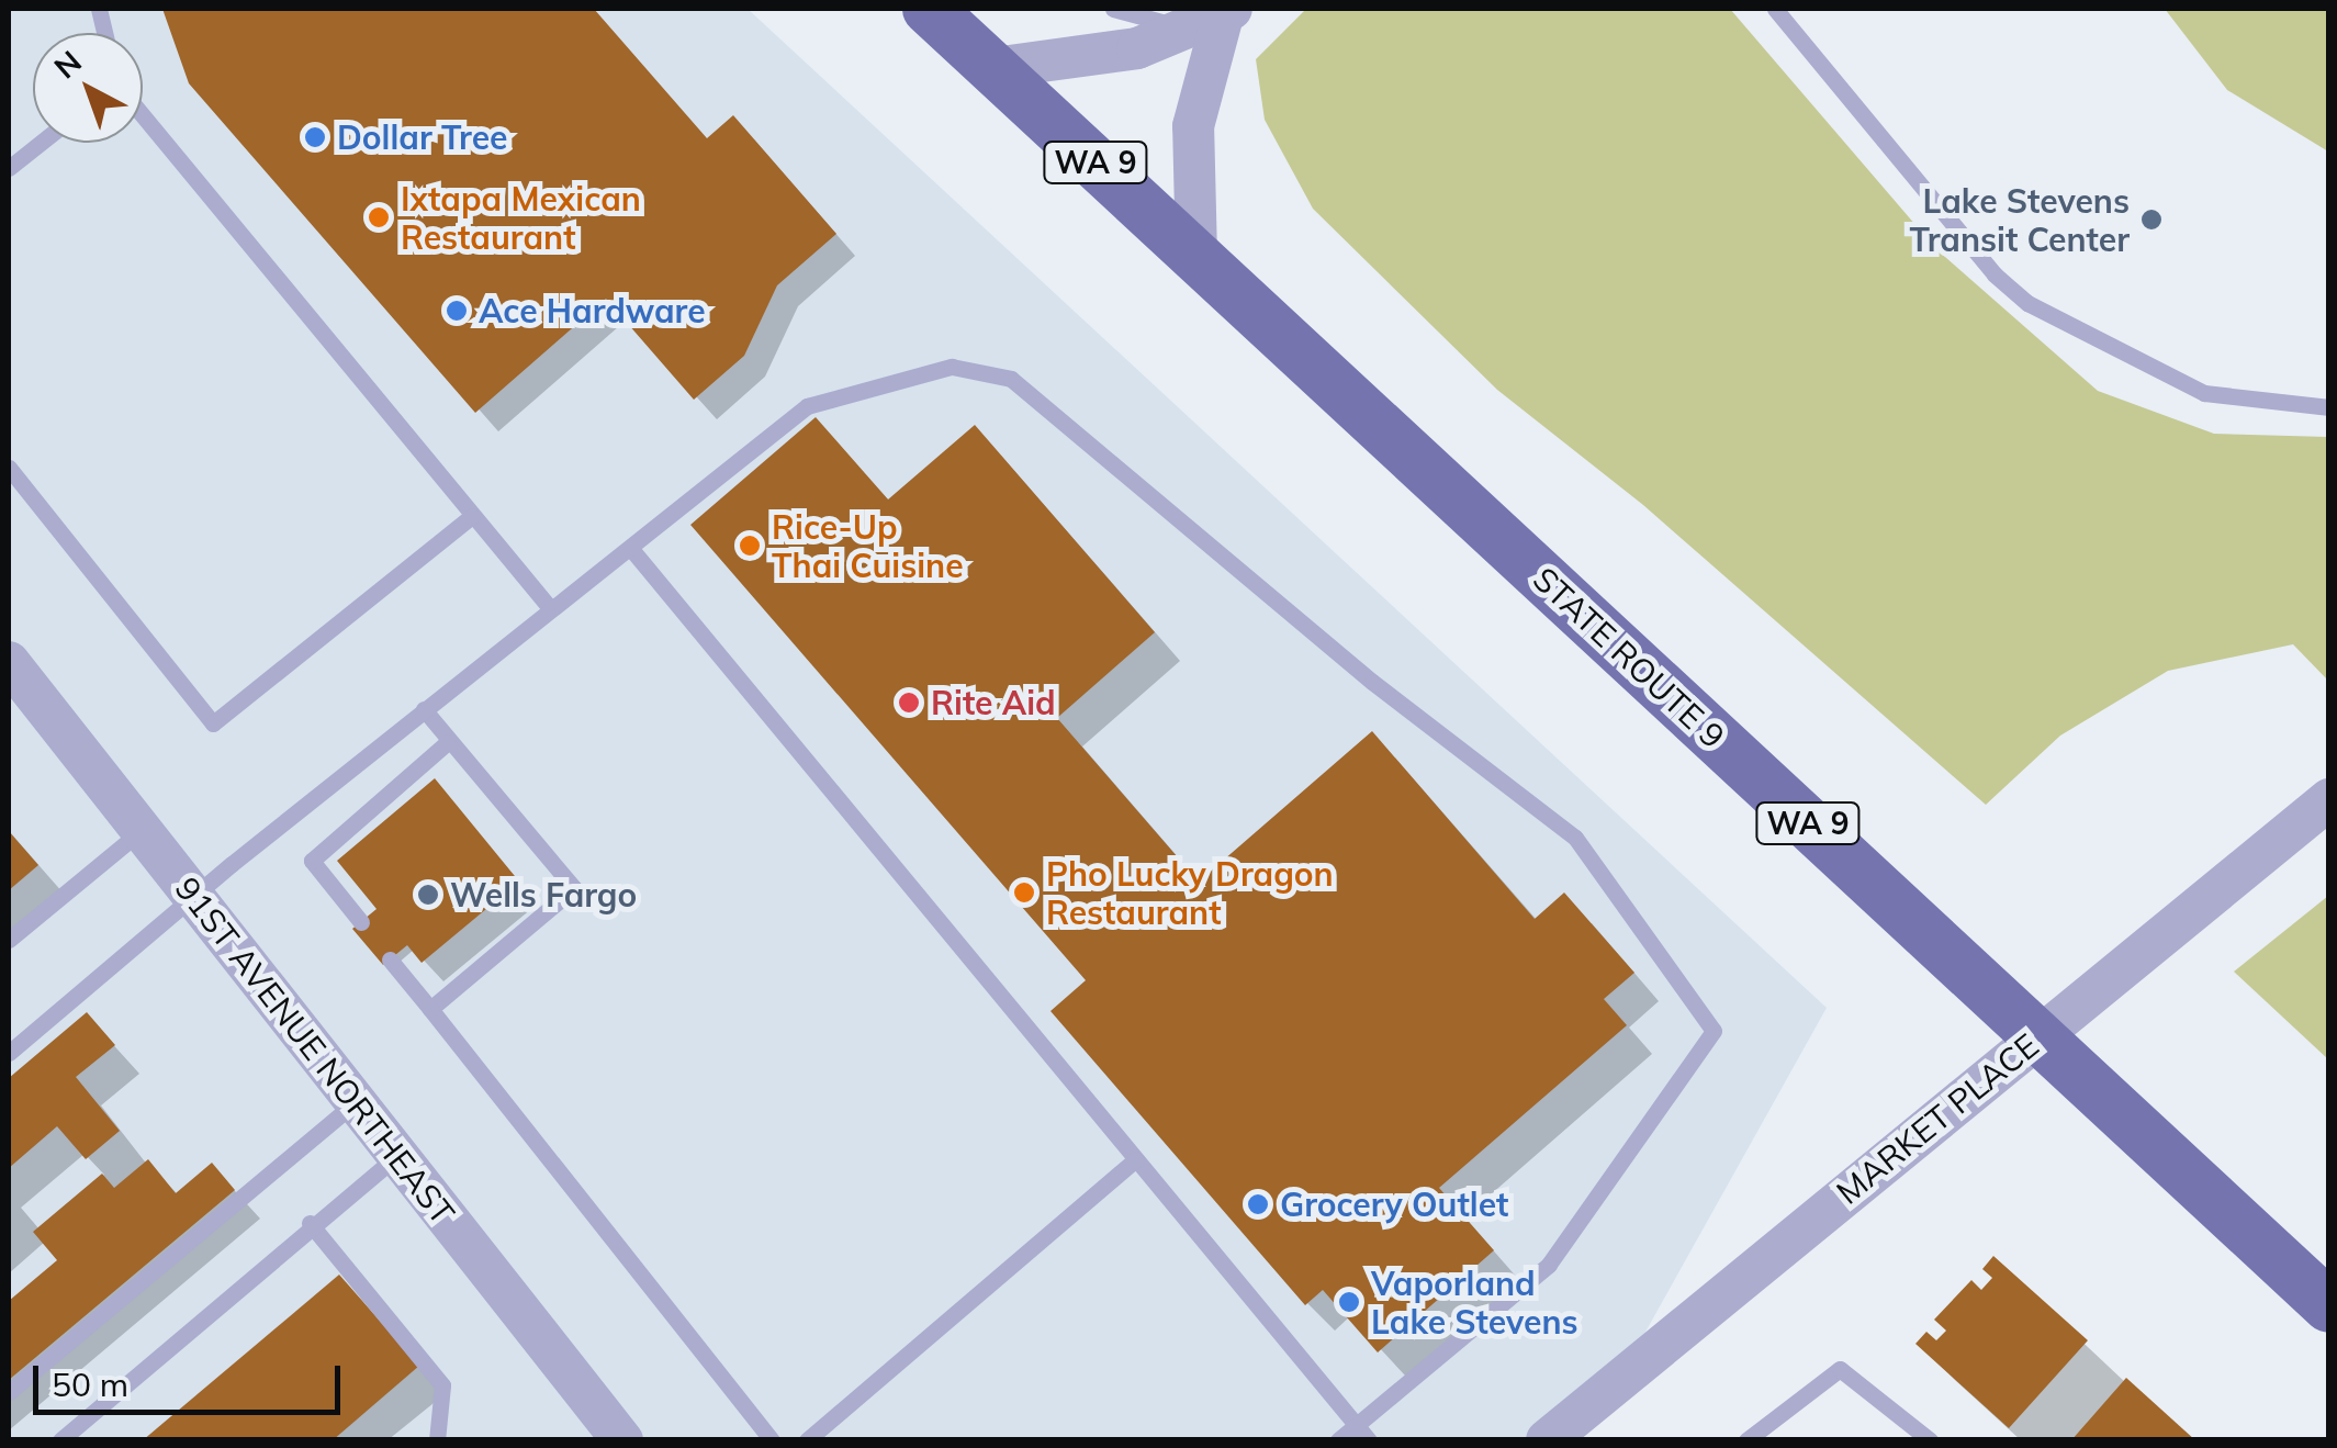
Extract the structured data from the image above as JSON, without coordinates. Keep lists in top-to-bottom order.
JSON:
{
  "streets": {
    "main road": ["WA 9", "STATE ROUTE 9"],
    "street": ["91ST AVENUE NORTHEAST", "MARKET PLACE"]
  },
  "crossings": [
    ["STATE ROUTE 9", "MARKET PLACE"]
  ],
  "places": [
    "Dollar Tree",
    "Ixtapa Mexican Restaurant",
    "Lake Stevens Transit Center",
    "Ace Hardware",
    "Rice-Up Thai Cuisine",
    "Rite Aid",
    "Pho Lucky Dragon Restaurant",
    "Wells Fargo",
    "Grocery Outlet",
    "Vaporland Lake Stevens"
  ],
  "scale_bar": "50 m",
  "north": "top left"
}
